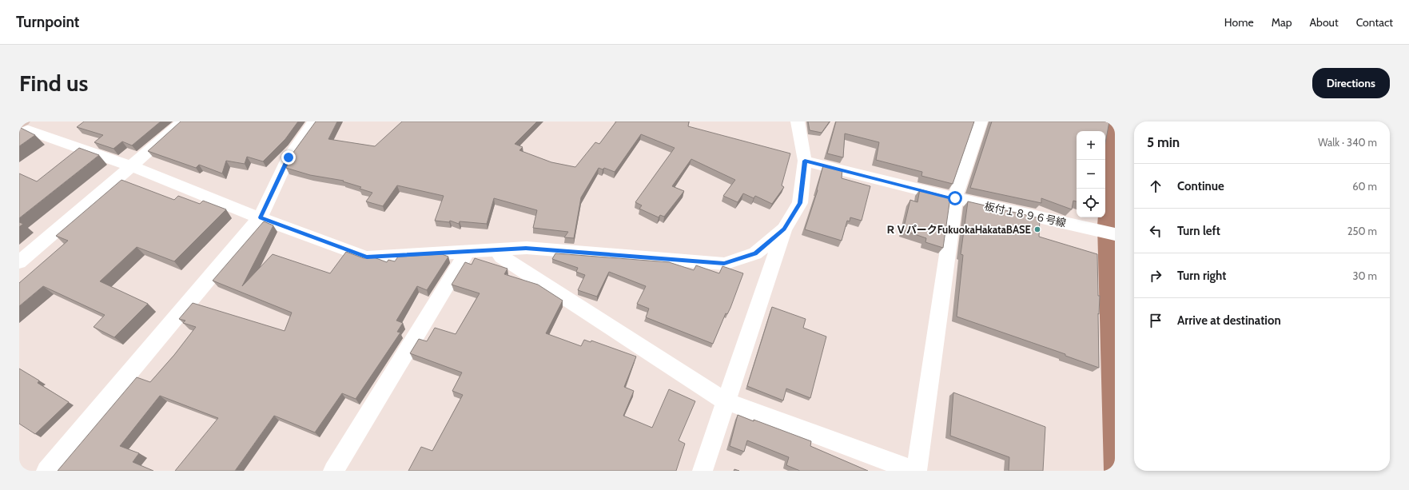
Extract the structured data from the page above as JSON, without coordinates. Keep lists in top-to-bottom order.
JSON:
{
  "streets": {
    "street": ["板付１８９６号線"]
  },
  "places": ["ＲＶパークFukuokaHakataBASE"],
  "page": {
    "header": "Turnpoint",
    "nav": [
      "Home",
      "Map",
      "About",
      "Contact"
    ],
    "buttons": "Directions",
    "title": "Find us",
    "heading": ["5 min", "Walk · 340 m"],
    "map_buttons": ["+", "−"],
    "list": [
      ["Continue", "60 m"],
      ["Turn left", "250 m"],
      ["Turn right", "30 m"],
      "Arrive at destination"
    ]
  }
}
